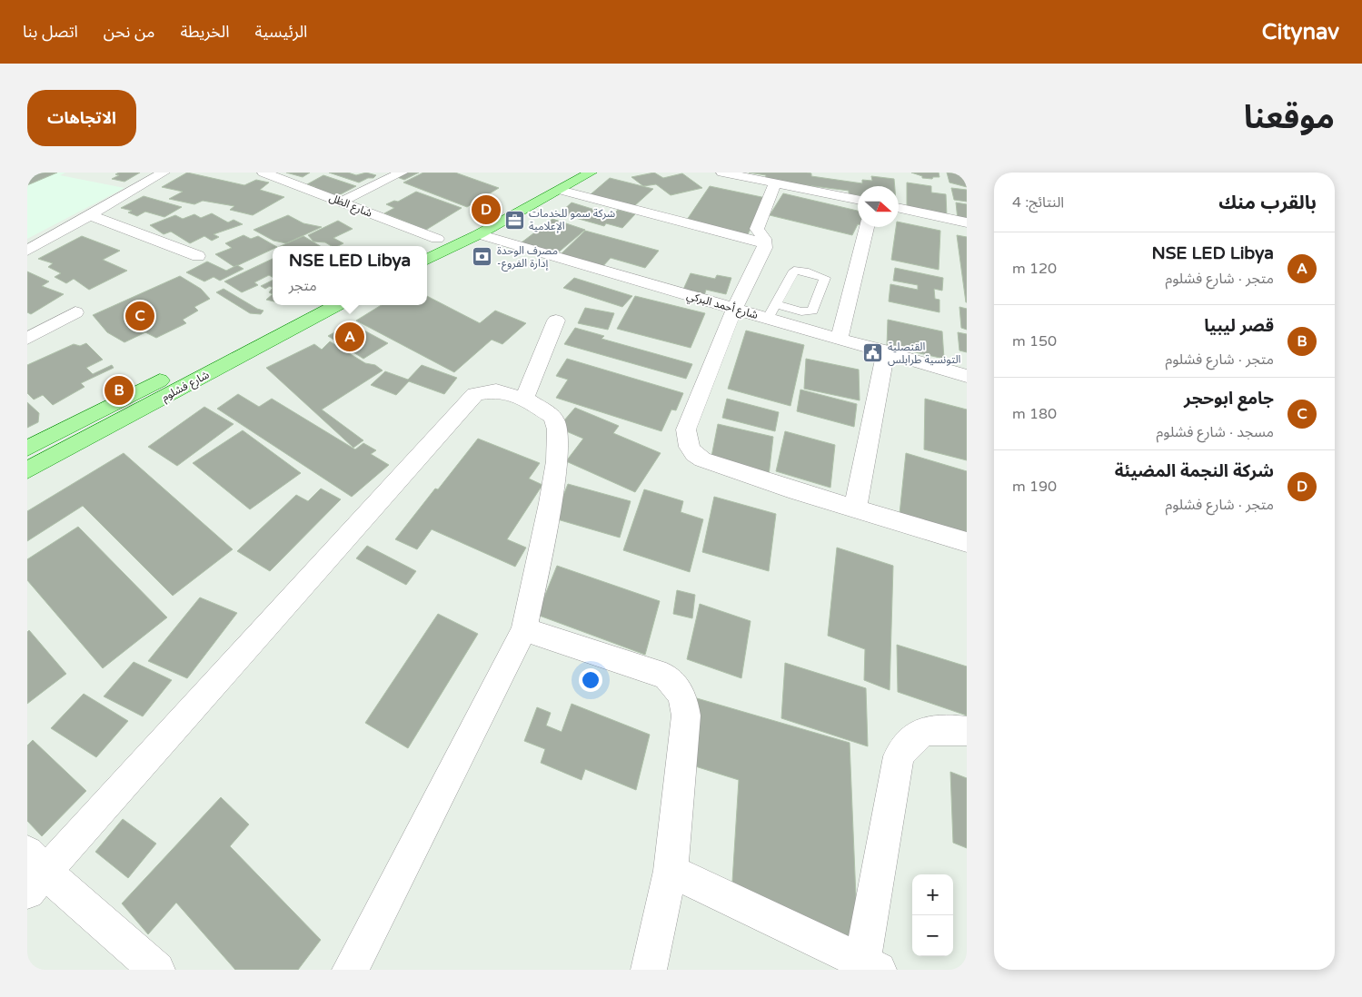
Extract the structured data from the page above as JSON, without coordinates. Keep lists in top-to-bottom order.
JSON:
{
  "streets": {
    "main road": ["شارع فشلوم"],
    "street": ["شارع الظل", "شارع أحمد البركي"]
  },
  "places": {
    "office": ["شركة سمو للخدمات الإعلامية"],
    "bank": ["مصرف الوحدة -إدارة الفروع"],
    "public building": ["القنصلية التونسية طرابلس"]
  },
  "north": "right",
  "page": {
    "header": "Citynav",
    "nav": [
      "الرئيسية",
      "الخريطة",
      "من نحن",
      "اتصل بنا"
    ],
    "title": "موقعنا",
    "buttons": "الاتجاهات",
    "heading": ["بالقرب منك", "النتائج: 4"],
    "pins": [
      "D",
      "C",
      "A",
      "B"
    ],
    "list": [
      {
        "mark": "A",
        "name": "NSE LED Libya",
        "note": "متجر · شارع فشلوم",
        "value": "120 m"
      },
      {
        "mark": "B",
        "name": "قصر ليبيا",
        "note": "متجر · شارع فشلوم",
        "value": "150 m"
      },
      {
        "mark": "C",
        "name": "جامع ابوحجر",
        "note": "مسجد · شارع فشلوم",
        "value": "180 m"
      },
      {
        "mark": "D",
        "name": "شركة النجمة المضيئة",
        "note": "متجر · شارع فشلوم",
        "value": "190 m"
      }
    ],
    "popup": ["NSE LED Libya", "متجر"],
    "map_buttons": ["+", "−"]
  }
}
